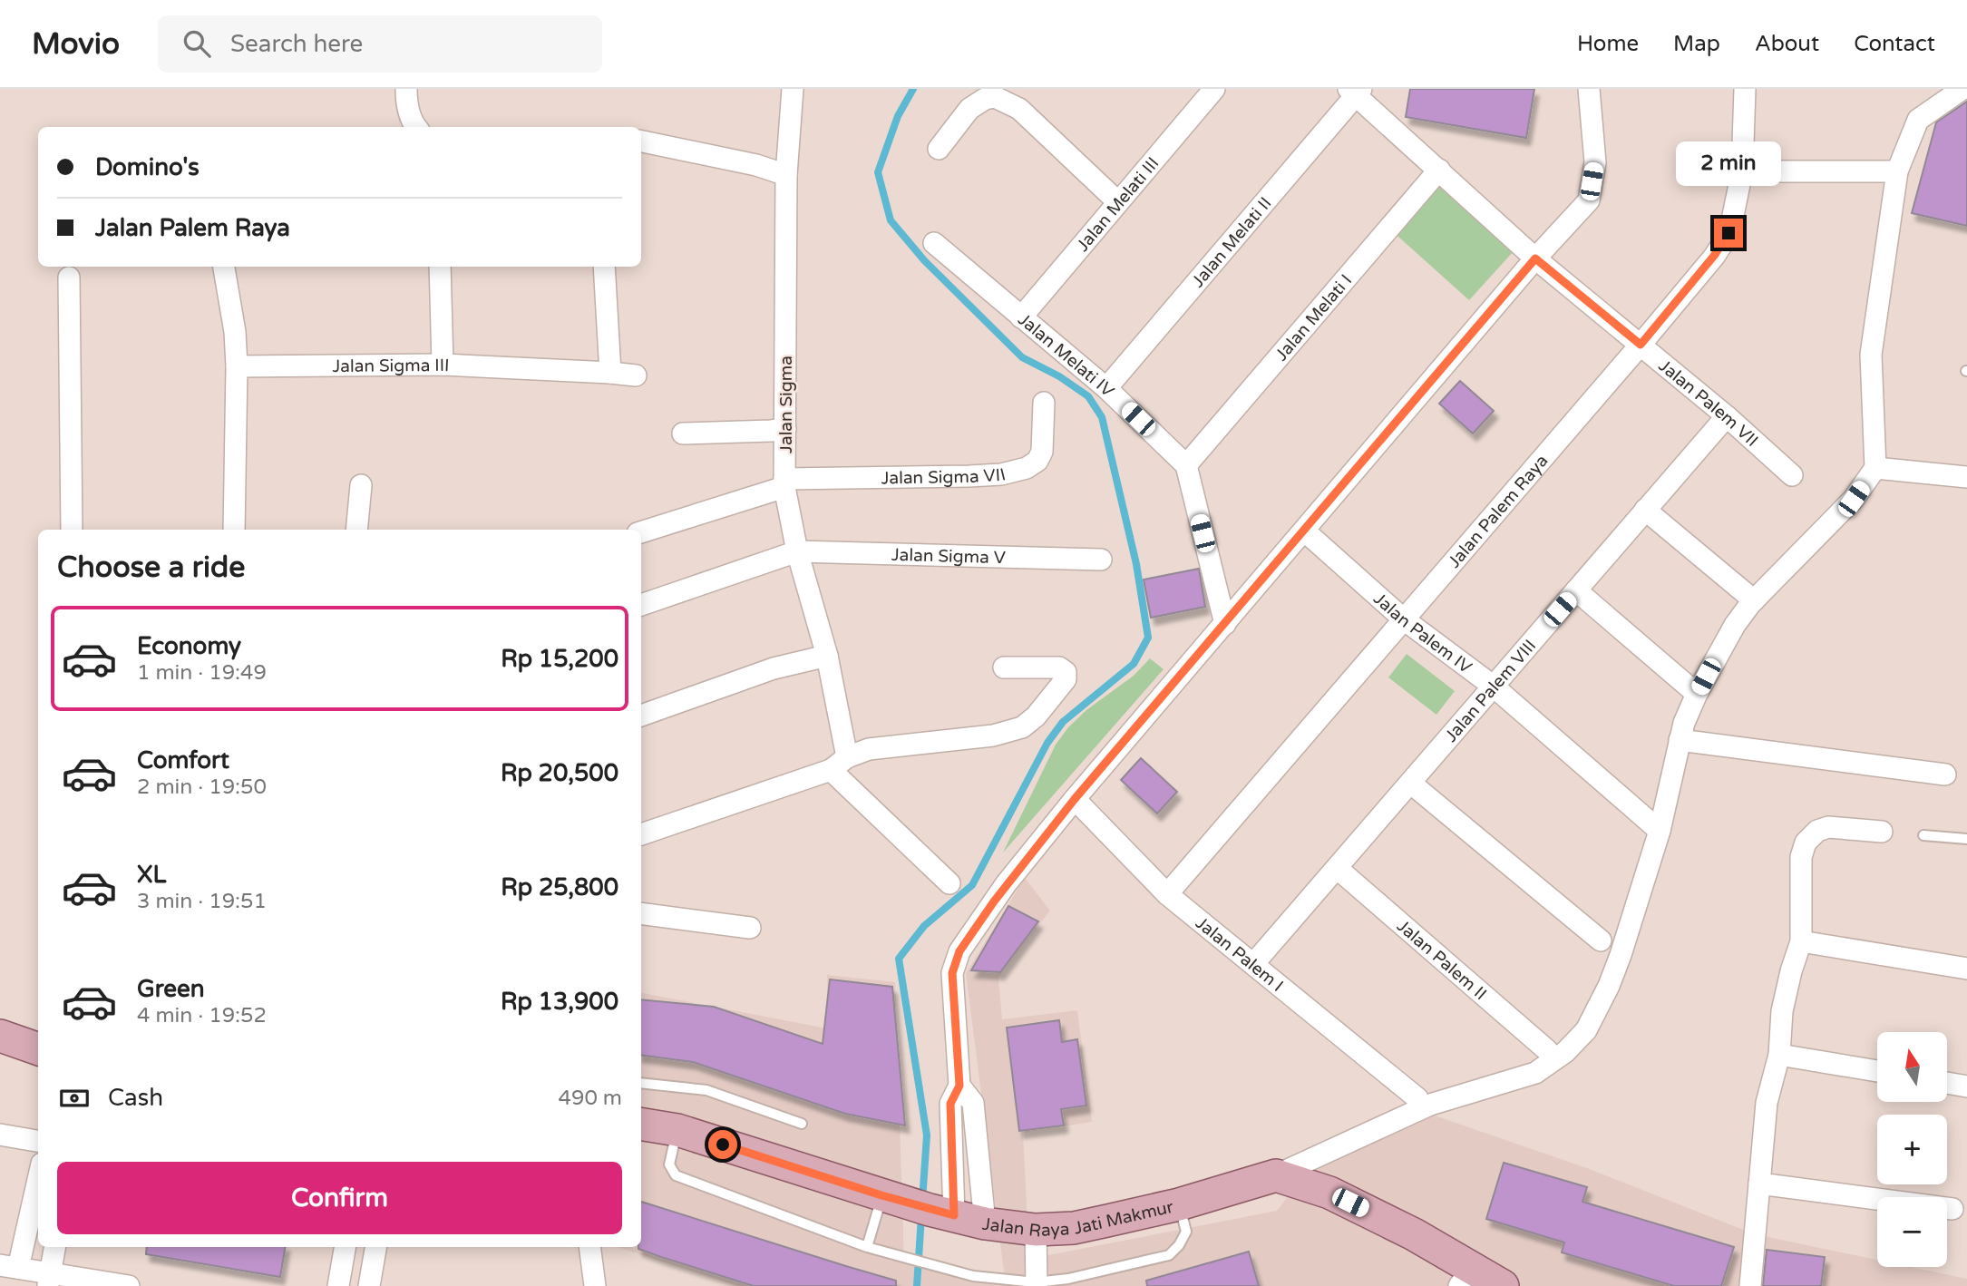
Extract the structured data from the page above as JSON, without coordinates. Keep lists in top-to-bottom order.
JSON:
{
  "streets": {
    "main road": ["Jalan Raya Jati Makmur"],
    "street": [
      "Jalan Melati III",
      "Jalan Melati II",
      "Jalan Melati I",
      "Jalan Melati IV",
      "Jalan Sigma III",
      "Jalan Palem VII",
      "Jalan Sigma",
      "Jalan Sigma VII",
      "Jalan Palem Raya",
      "Jalan Sigma V",
      "Jalan Palem IV",
      "Jalan Palem VIII",
      "Jalan Palem I",
      "Jalan Palem II"
    ]
  },
  "crossings": [
    ["Jalan Melati III", "Jalan Melati IV"],
    ["Jalan Melati II", "Jalan Melati IV"],
    ["Jalan Melati II", "Jalan Palem VII"],
    ["Jalan Melati I", "Jalan Melati IV"],
    ["Jalan Melati I", "Jalan Palem VII"],
    ["Jalan Palem VII", "Jalan Palem Raya"],
    ["Jalan Palem VII", "Jalan Palem VIII"],
    ["Jalan Sigma", "Jalan Sigma VII"],
    ["Jalan Sigma", "Jalan Sigma V"],
    ["Jalan Palem Raya", "Jalan Palem IV"],
    ["Jalan Palem Raya", "Jalan Palem I"],
    ["Jalan Palem IV", "Jalan Palem VIII"],
    ["Jalan Palem VIII", "Jalan Palem I"],
    ["Jalan Palem VIII", "Jalan Palem II"]
  ],
  "north": "top",
  "page": {
    "header": "Movio",
    "search": "Search here",
    "nav": [
      "Home",
      "Map",
      "About",
      "Contact"
    ],
    "banner": ["Domino's", "Jalan Palem Raya"],
    "bubble": "2 min",
    "heading": "Choose a ride",
    "list": [
      {
        "name": "Economy",
        "note": "1 min · 19:49",
        "value": "Rp 15,200"
      },
      {
        "name": "Comfort",
        "note": "2 min · 19:50",
        "value": "Rp 20,500"
      },
      {
        "name": "XL",
        "note": "3 min · 19:51",
        "value": "Rp 25,800"
      },
      {
        "name": "Green",
        "note": "4 min · 19:52",
        "value": "Rp 13,900"
      }
    ],
    "map_buttons": ["+", "−"],
    "pay": ["Cash", "490 m"],
    "buttons": "Confirm"
  }
}
